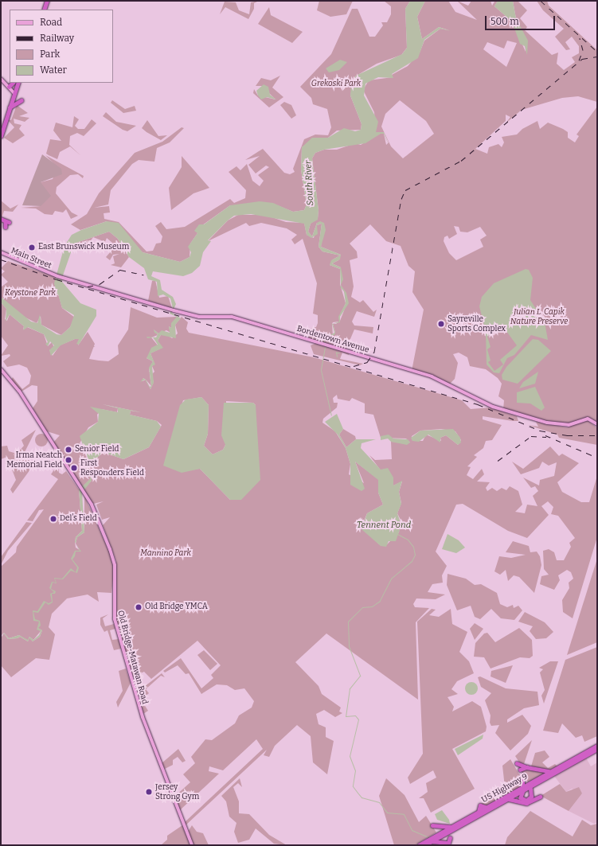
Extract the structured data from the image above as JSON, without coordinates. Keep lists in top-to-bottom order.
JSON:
{
  "streets": {
    "highway": ["US Highway 9"],
    "main road": ["Main Street", "Bordentown Avenue", "Old Bridge-Matawan Road"]
  },
  "crossings": [
    ["Main Street", "Bordentown Avenue"]
  ],
  "water": ["South River", "Tennent Pond"],
  "parks": [
    "Grekoski Park",
    "Keystone Park",
    "Julian L. Capik Nature Preserve",
    "Mannino Park"
  ],
  "places": [
    "East Brunswick Museum",
    "Sayreville Sports Complex",
    "Senior Field",
    "Irma Neatch Memorial Field",
    "First Responders Field",
    "Del's Field",
    "Old Bridge YMCA",
    "Jersey Strong Gym"
  ],
  "legend": [
    "Road",
    "Railway",
    "Park",
    "Water"
  ],
  "scale_bar": "500 m"
}
